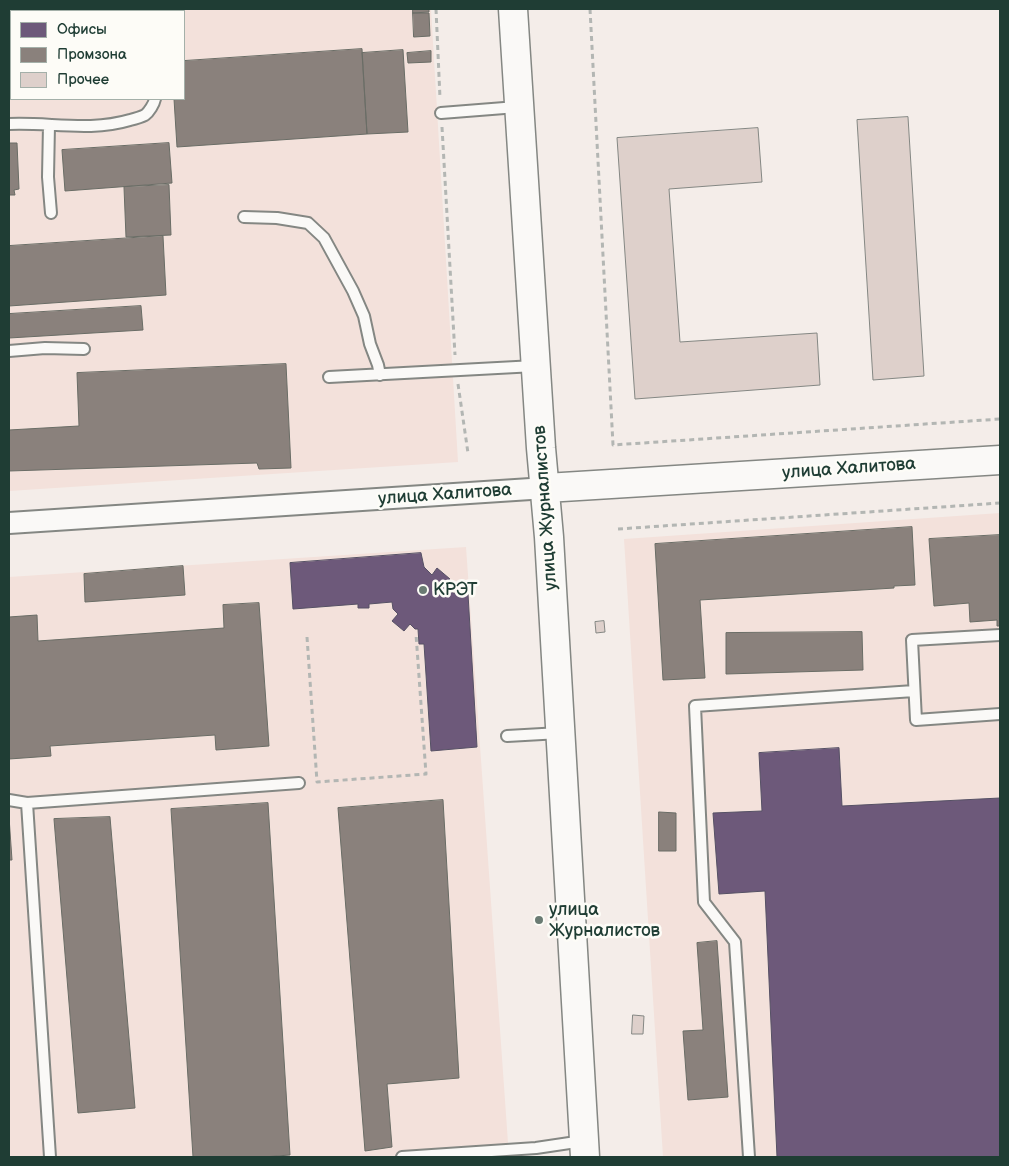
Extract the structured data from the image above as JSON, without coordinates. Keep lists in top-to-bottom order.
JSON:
{
  "streets": {
    "street": ["улица Халитова", "улица Журналистов"]
  },
  "crossings": [
    ["улица Халитова", "улица Журналистов"]
  ],
  "places": ["КРЭТ", "улица Журналистов"],
  "legend": ["Офисы", "Промзона", "Прочее"]
}
